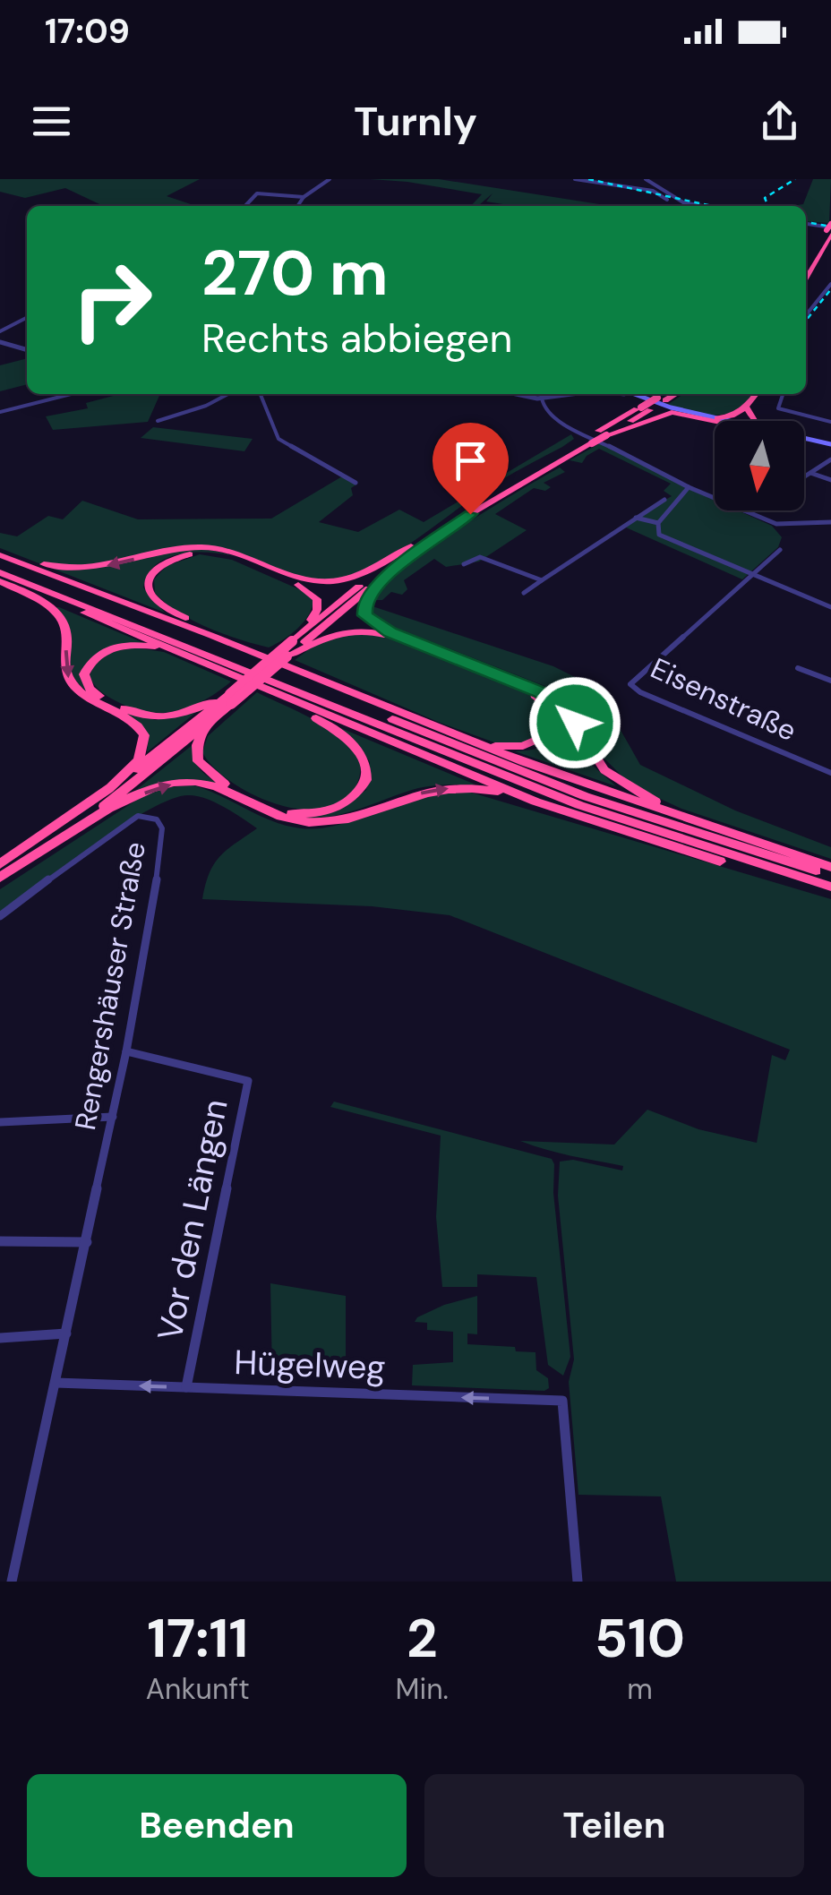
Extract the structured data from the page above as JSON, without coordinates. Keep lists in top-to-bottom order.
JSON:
{
  "streets": {
    "street": [
      "Eisenstraße",
      "Rengershäuser Straße",
      "Vor den Längen",
      "Hügelweg"
    ]
  },
  "crossings": [
    ["Rengershäuser Straße", "Vor den Längen"],
    ["Rengershäuser Straße", "Hügelweg"],
    ["Vor den Längen", "Hügelweg"]
  ],
  "one_way": ["Hügelweg"],
  "north": "bottom",
  "page": {
    "status": "17:09",
    "header": "Turnly",
    "turn": ["270 m", "Rechts abbiegen"],
    "eta": [
      "17:11",
      "Ankunft",
      "2",
      "Min.",
      "510",
      "m"
    ],
    "buttons": ["Beenden", "Teilen"]
  }
}
